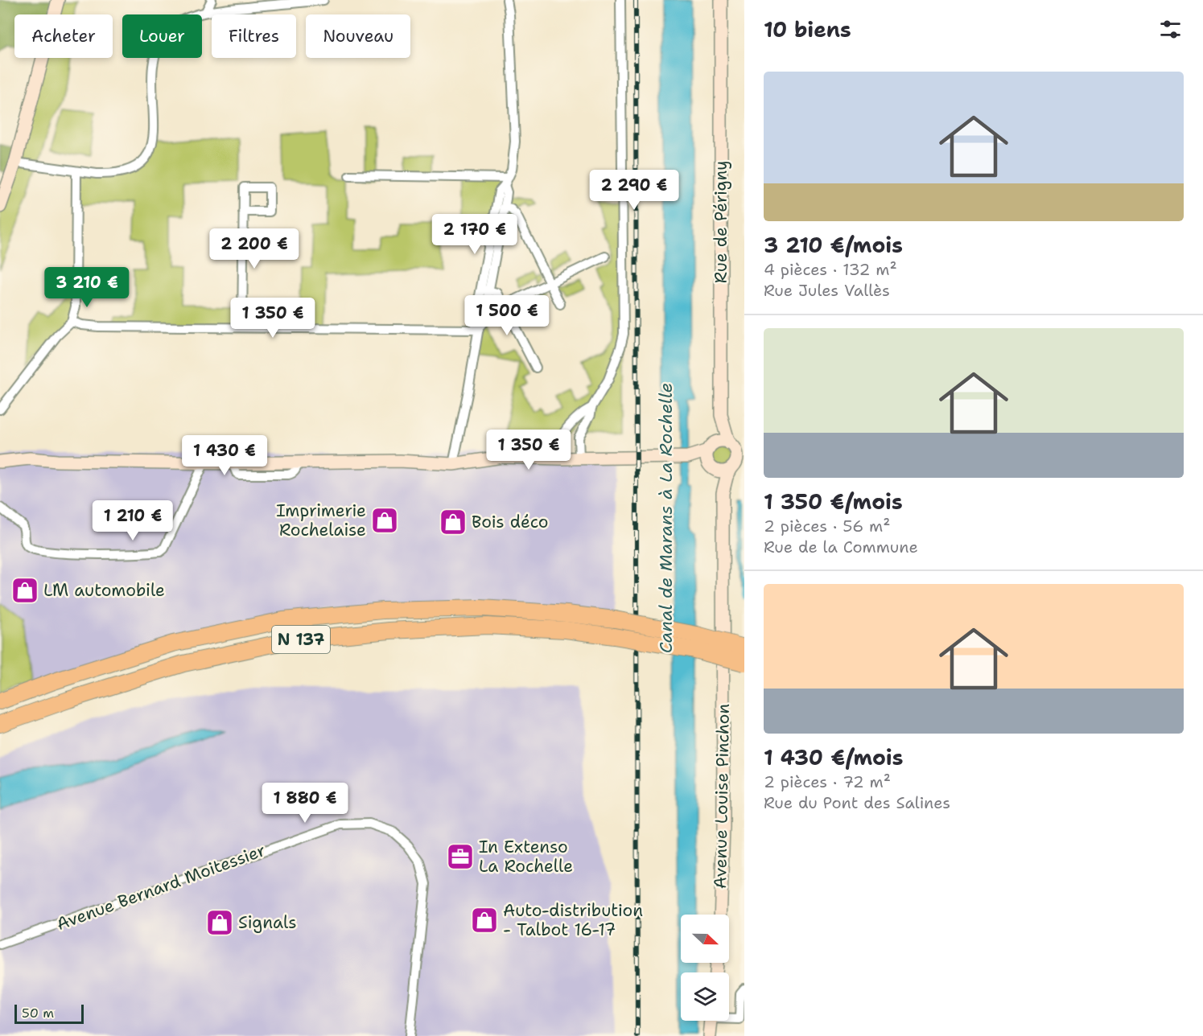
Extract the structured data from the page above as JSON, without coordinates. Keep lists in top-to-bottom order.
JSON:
{
  "streets": {
    "highway": ["N 137"],
    "street": ["Rue de Périgny", "Avenue Louise Pinchon", "Avenue Bernard Moitessier"]
  },
  "water": ["Canal de Marans à La Rochelle"],
  "places": {
    "shop": [
      "Imprimerie Rochelaise",
      "Bois déco",
      "LM automobile",
      "Auto-distribution - Talbot 16-17",
      "Signals"
    ],
    "office": ["In Extenso La Rochelle"]
  },
  "scale_bar": "50 m",
  "north": "right",
  "page": {
    "heading": "10 biens",
    "chip": [
      "Acheter",
      "Louer",
      "Filtres",
      "Nouveau"
    ],
    "list": [
      {
        "name": "3 210 €/mois",
        "note": "4 pièces · 132 m² · Rue Jules Vallès"
      },
      {
        "name": "1 350 €/mois",
        "note": "2 pièces · 56 m² · Rue de la Commune"
      },
      {
        "name": "1 430 €/mois",
        "note": "2 pièces · 72 m² · Rue du Pont des Salines"
      }
    ],
    "price": [
      "2 290 €",
      "2 170 €",
      "2 200 €",
      "3 210 €",
      "1 500 €",
      "1 350 €",
      "1 350 €",
      "1 430 €",
      "1 210 €",
      "1 880 €"
    ],
    "scale": "50 m"
  }
}
